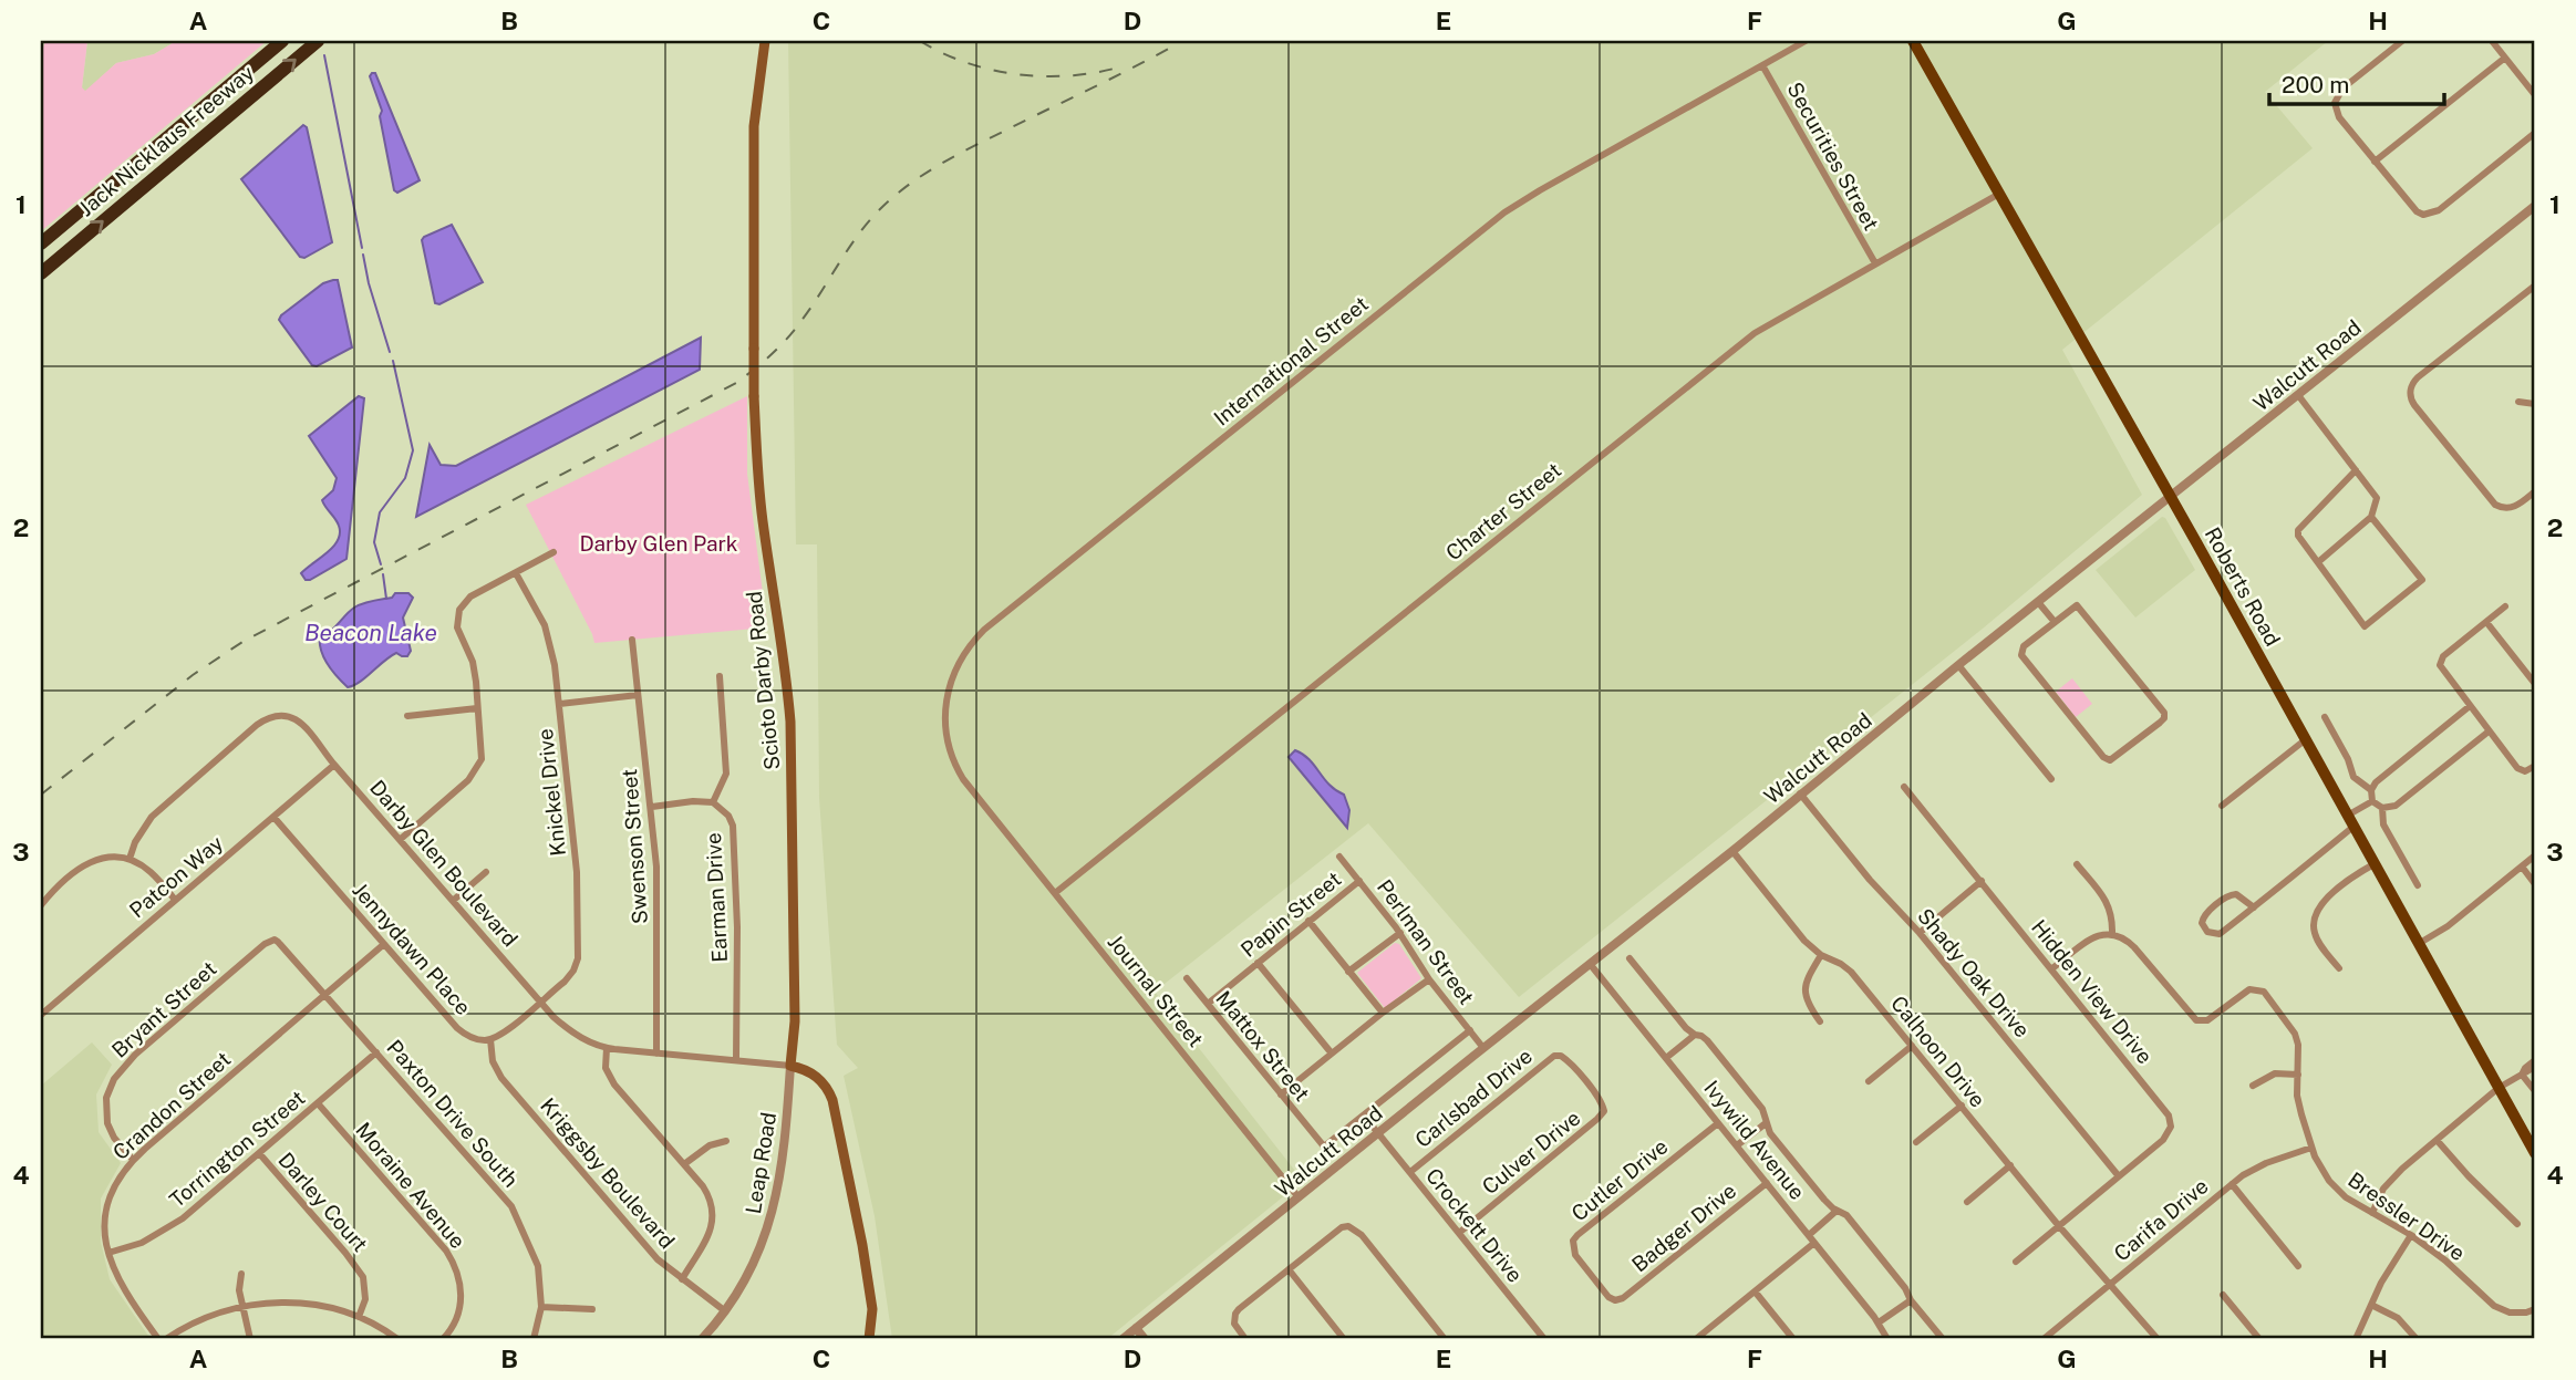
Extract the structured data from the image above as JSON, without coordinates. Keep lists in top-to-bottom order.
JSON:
{
  "streets": {
    "highway": ["Jack Nicklaus Freeway"],
    "main road": ["Roberts Road", "Scioto Darby Road"],
    "street": [
      "Securities Street",
      "International Street",
      "Walcutt Road",
      "Charter Street",
      "Knickel Drive",
      "Swenson Street",
      "Darby Glen Boulevard",
      "Patcon Way",
      "Earman Drive",
      "Papin Street",
      "Perlman Street",
      "Jennydawn Place",
      "Shady Oak Drive",
      "Journal Street",
      "Hidden View Drive",
      "Bryant Street",
      "Mattox Street",
      "Calhoon Drive",
      "Carlsbad Drive",
      "Crandon Street",
      "Paxton Drive South",
      "Ivywild Avenue",
      "Torrington Street",
      "Culver Drive",
      "Leap Road",
      "Kriggsby Boulevard",
      "Cutler Drive",
      "Moraine Avenue",
      "Darley Court",
      "Bressler Drive",
      "Carifa Drive",
      "Crockett Drive",
      "Badger Drive"
    ]
  },
  "crossings": [
    ["Securities Street", "International Street"],
    ["Securities Street", "Charter Street"],
    ["International Street", "Journal Street"],
    ["Walcutt Road", "Roberts Road"],
    ["Walcutt Road", "Perlman Street"],
    ["Walcutt Road", "Shady Oak Drive"],
    ["Walcutt Road", "Journal Street"],
    ["Walcutt Road", "Calhoon Drive"],
    ["Walcutt Road", "Ivywild Avenue"],
    ["Walcutt Road", "Crockett Drive"],
    ["Charter Street", "Roberts Road"],
    ["Charter Street", "Journal Street"],
    ["Scioto Darby Road", "Darby Glen Boulevard"],
    ["Scioto Darby Road", "Leap Road"],
    ["Knickel Drive", "Darby Glen Boulevard"],
    ["Swenson Street", "Darby Glen Boulevard"],
    ["Swenson Street", "Earman Drive"],
    ["Darby Glen Boulevard", "Patcon Way"],
    ["Darby Glen Boulevard", "Earman Drive"],
    ["Darby Glen Boulevard", "Leap Road"],
    ["Patcon Way", "Jennydawn Place"],
    ["Papin Street", "Perlman Street"],
    ["Papin Street", "Mattox Street"],
    ["Jennydawn Place", "Crandon Street"],
    ["Jennydawn Place", "Kriggsby Boulevard"],
    ["Shady Oak Drive", "Hidden View Drive"],
    ["Bryant Street", "Crandon Street"],
    ["Bryant Street", "Paxton Drive South"],
    ["Mattox Street", "Crockett Drive"],
    ["Calhoon Drive", "Carifa Drive"],
    ["Carlsbad Drive", "Culver Drive"],
    ["Carlsbad Drive", "Crockett Drive"],
    ["Crandon Street", "Paxton Drive South"],
    ["Crandon Street", "Torrington Street"],
    ["Paxton Drive South", "Torrington Street"],
    ["Ivywild Avenue", "Cutler Drive"],
    ["Ivywild Avenue", "Badger Drive"],
    ["Torrington Street", "Moraine Avenue"],
    ["Torrington Street", "Darley Court"],
    ["Culver Drive", "Crockett Drive"],
    ["Leap Road", "Kriggsby Boulevard"],
    ["Cutler Drive", "Badger Drive"],
    ["Bressler Drive", "Carifa Drive"]
  ],
  "water": ["Beacon Lake"],
  "parks": ["Darby Glen Park"],
  "scale_bar": "200 m",
  "grid": {
    "columns": [
      "A",
      "B",
      "C",
      "D",
      "E",
      "F",
      "G",
      "H"
    ],
    "rows": [
      "1",
      "2",
      "3",
      "4"
    ]
  }
}
